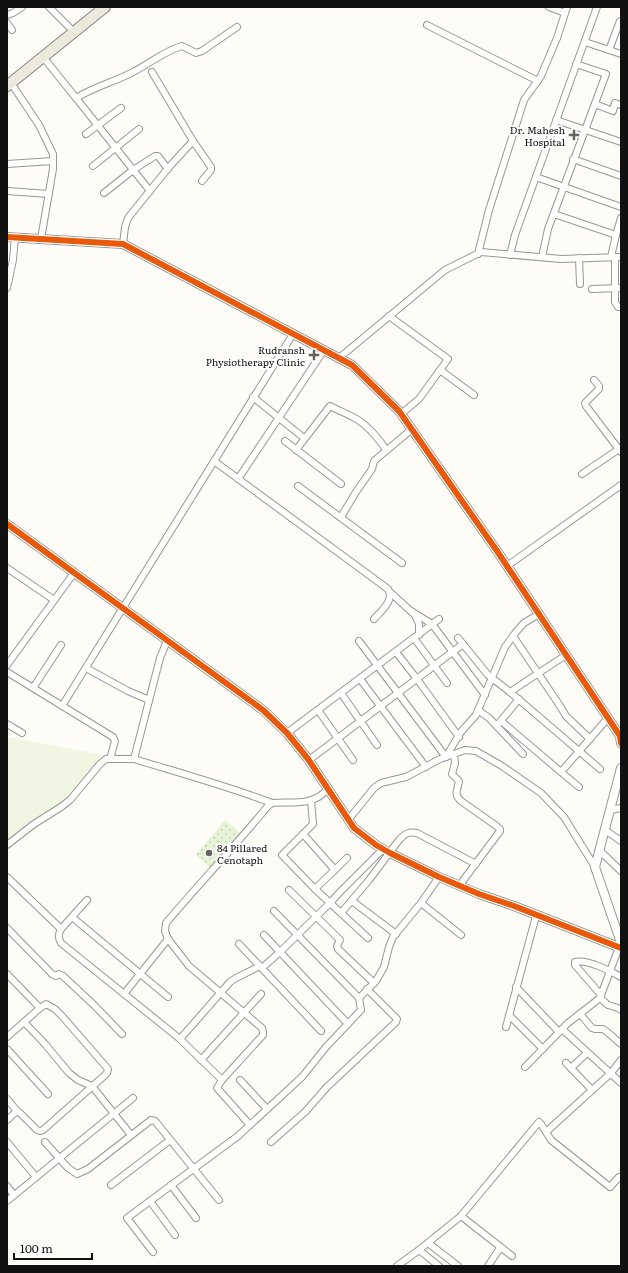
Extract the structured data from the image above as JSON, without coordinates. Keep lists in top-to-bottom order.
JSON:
{
  "places": {
    "health": ["Dr. Mahesh Hospital", "Rudransh Physiotherapy Clinic"],
    "other": ["84 Pillared Cenotaph"]
  },
  "scale_bar": "100 m"
}
